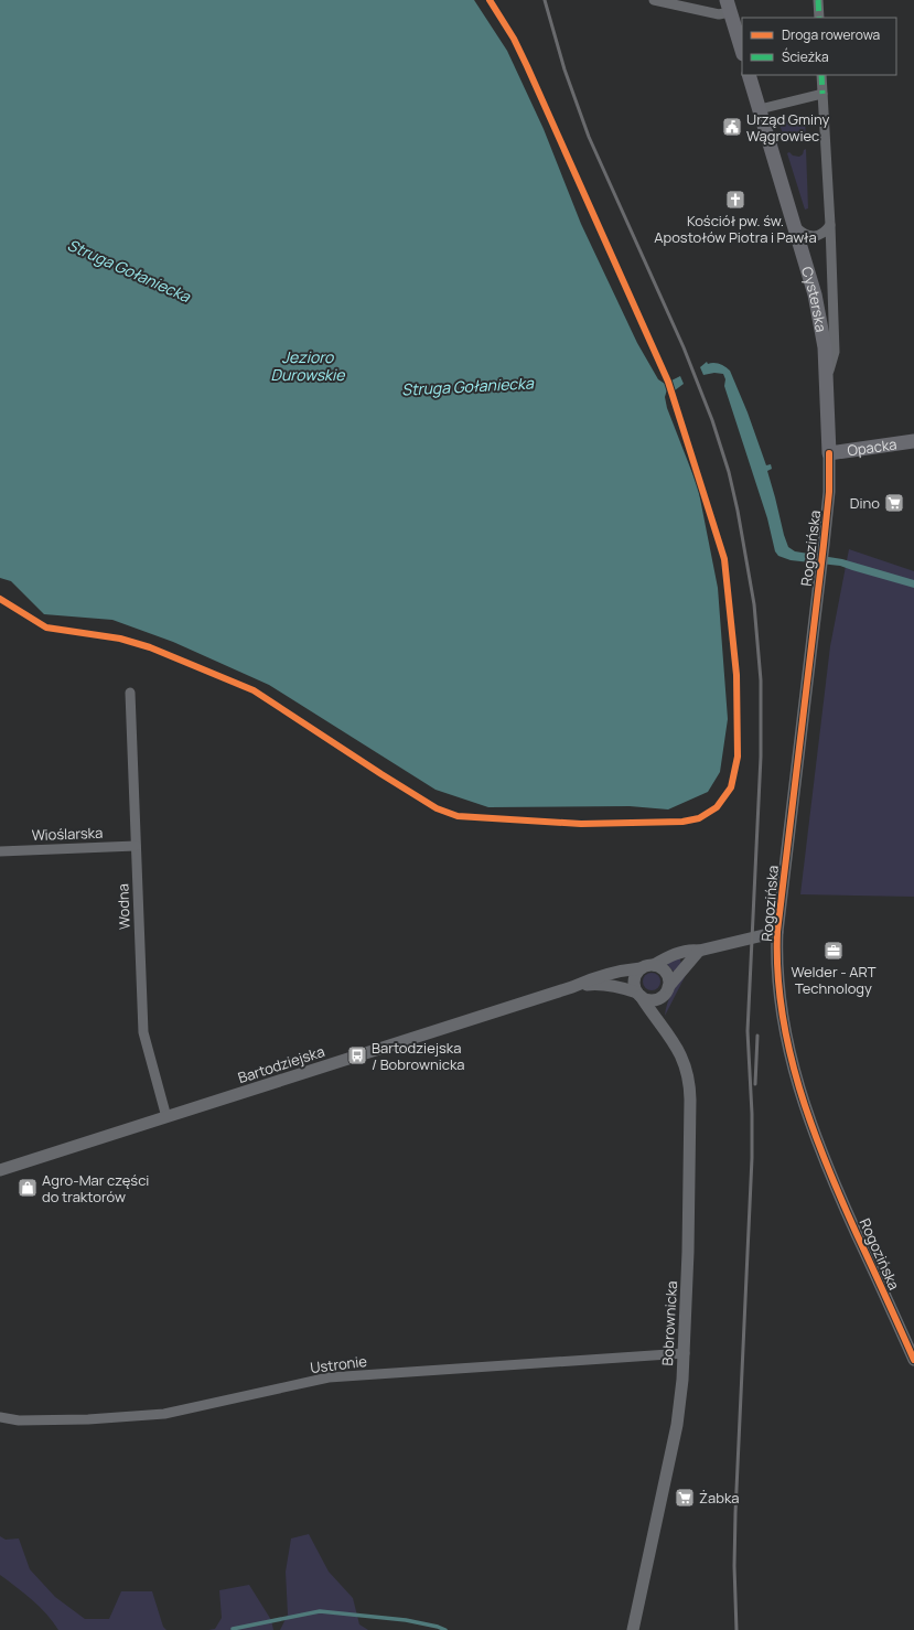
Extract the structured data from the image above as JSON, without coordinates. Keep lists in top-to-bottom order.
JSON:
{
  "streets": {
    "main road": ["Cysterska", "Opacka"],
    "street": [
      "Rogozińska",
      "Wioślarska",
      "Wodna",
      "Bartodziejska",
      "Bobrownicka",
      "Ustronie"
    ]
  },
  "crossings": [
    ["Cysterska", "Opacka"],
    ["Cysterska", "Rogozińska"],
    ["Opacka", "Rogozińska"],
    ["Wioślarska", "Wodna"],
    ["Wodna", "Bartodziejska"],
    ["Bartodziejska", "Bobrownicka"],
    ["Bobrownicka", "Ustronie"]
  ],
  "water": ["Struga Gołaniecka", "Jezioro Durowskie"],
  "places": {
    "public building": ["Urząd Gminy Wągrowiec"],
    "church": ["Kościół pw. św. Apostołów Piotra i Pawła"],
    "supermarket": ["Dino", "Żabka"],
    "office": ["Welder - ART Technology"],
    "bus stop": ["Bartodziejska / Bobrownicka"],
    "shop": ["Agro-Mar części do traktorów"]
  },
  "legend": ["Droga rowerowa", "Ścieżka"]
}
